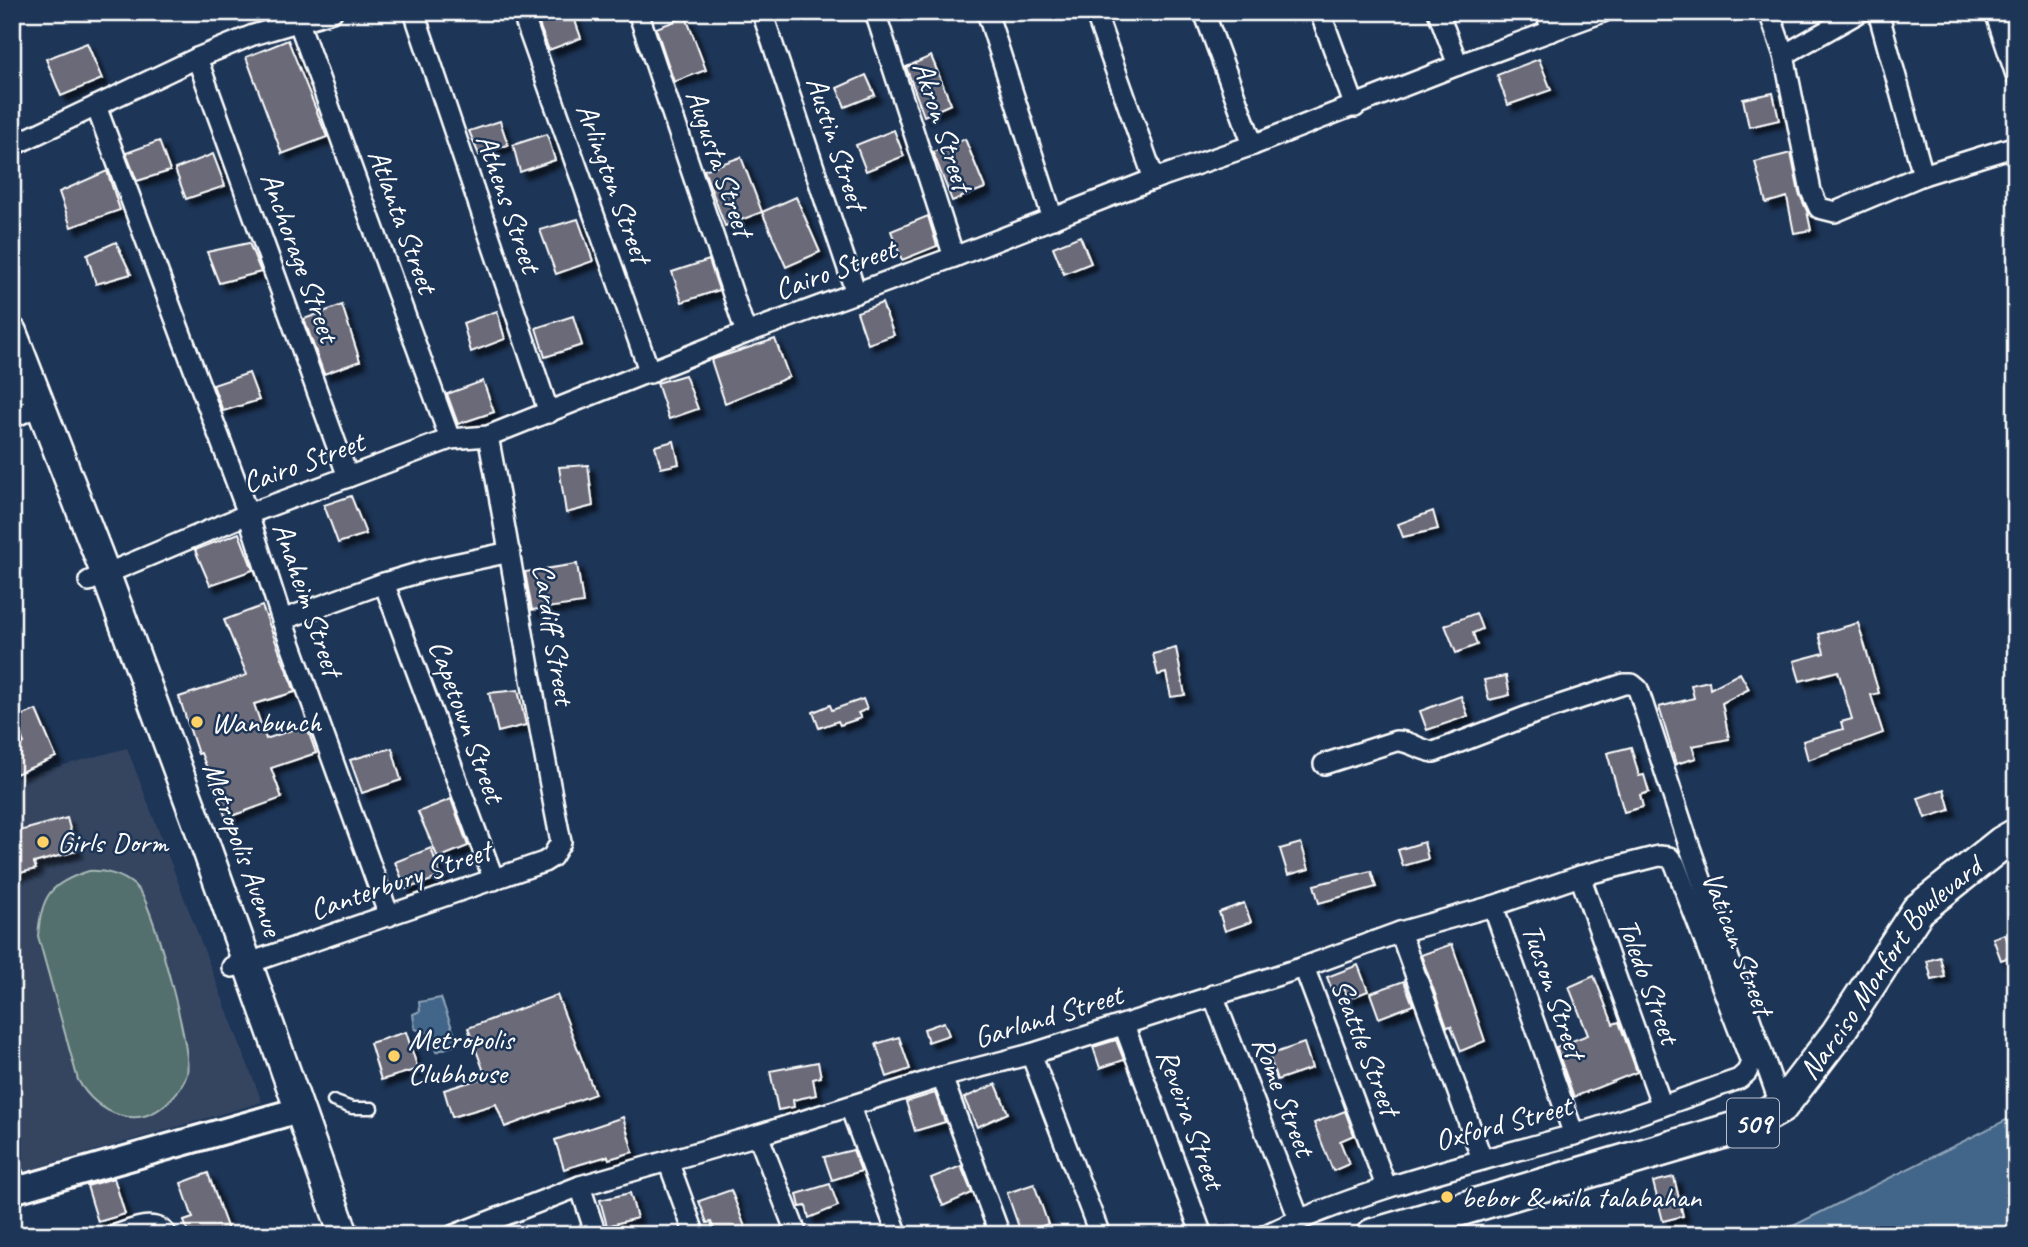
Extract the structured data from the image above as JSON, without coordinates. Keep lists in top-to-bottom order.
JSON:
{
  "streets": {
    "main road": ["Metropolis Avenue", "Narciso Monfort Boulevard", "509"],
    "street": [
      "Akron Street",
      "Austin Street",
      "Augusta Street",
      "Arlington Street",
      "Athens Street",
      "Atlanta Street",
      "Anchorage Street",
      "Cairo Street",
      "Anaheim Street",
      "Cardiff Street",
      "Capetown Street",
      "Canterbury Street",
      "Vatican Street",
      "Toledo Street",
      "Tucson Street",
      "Garland Street",
      "Seattle Street",
      "Rome Street",
      "Reveira Street",
      "Oxford Street"
    ]
  },
  "crossings": [
    ["Akron Street", "Cairo Street"],
    ["Austin Street", "Cairo Street"],
    ["Augusta Street", "Cairo Street"],
    ["Arlington Street", "Cairo Street"],
    ["Athens Street", "Cairo Street"],
    ["Atlanta Street", "Cairo Street"],
    ["Anchorage Street", "Cairo Street"],
    ["Cairo Street", "Anaheim Street"],
    ["Cairo Street", "Cardiff Street"],
    ["Cairo Street", "Metropolis Avenue"],
    ["Anaheim Street", "Canterbury Street"],
    ["Cardiff Street", "Canterbury Street"],
    ["Capetown Street", "Canterbury Street"],
    ["Metropolis Avenue", "Canterbury Street"],
    ["Vatican Street", "Garland Street"],
    ["Vatican Street", "Oxford Street"],
    ["Toledo Street", "Garland Street"],
    ["Toledo Street", "Oxford Street"],
    ["Tucson Street", "Garland Street"],
    ["Tucson Street", "Oxford Street"],
    ["Garland Street", "Seattle Street"],
    ["Garland Street", "Rome Street"],
    ["Garland Street", "Reveira Street"],
    ["Seattle Street", "Oxford Street"],
    ["Rome Street", "Oxford Street"]
  ],
  "places": [
    "Wanbunch",
    "Girls Dorm",
    "Metropolis Clubhouse",
    "bebor & mila talabahan"
  ]
}
